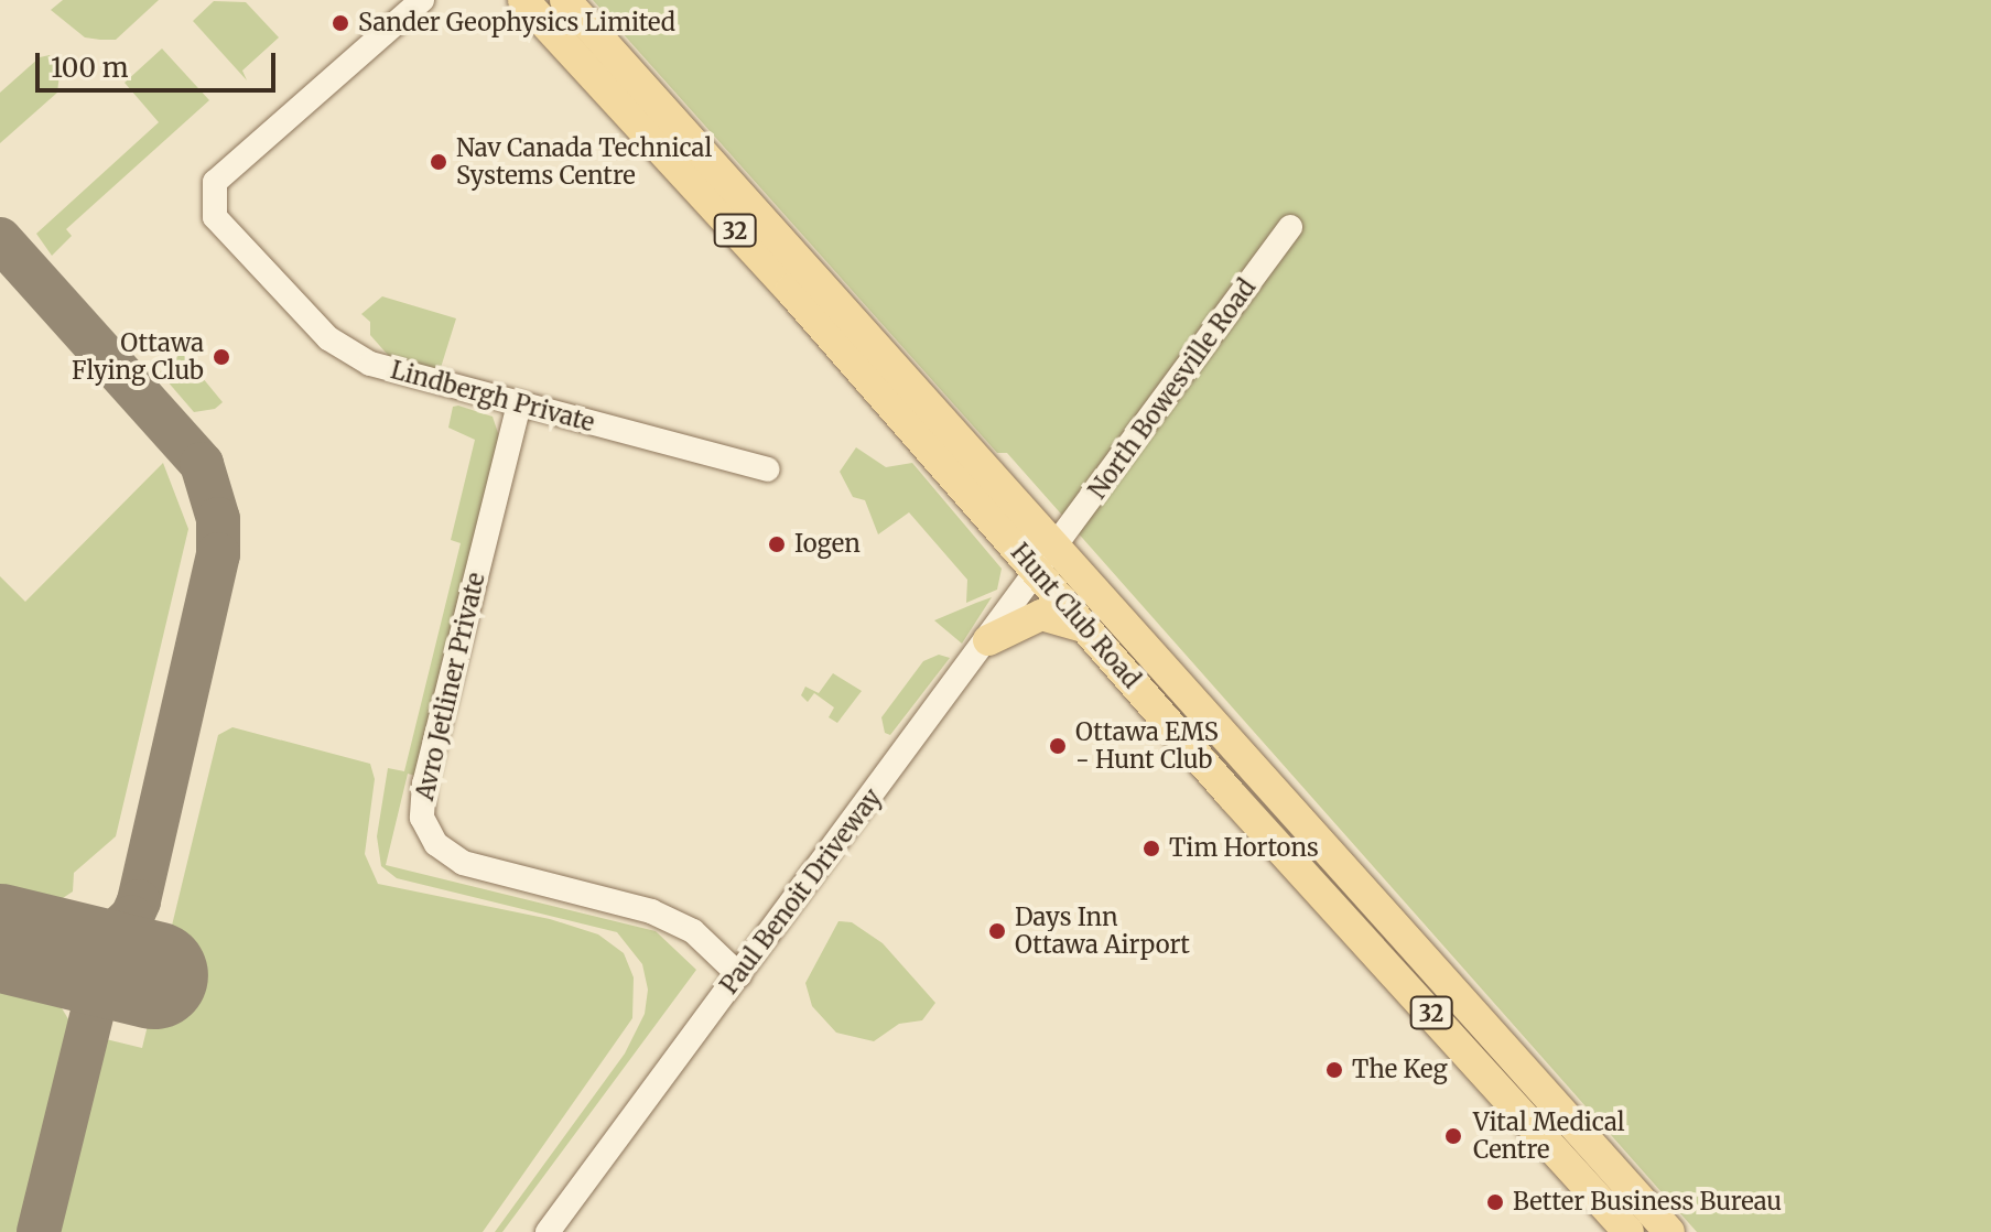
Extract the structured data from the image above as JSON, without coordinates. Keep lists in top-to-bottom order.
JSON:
{
  "streets": {
    "main road": ["32", "Hunt Club Road"],
    "street": [
      "North Bowesville Road",
      "Lindbergh Private",
      "Avro Jetliner Private",
      "Paul Benoit Driveway"
    ]
  },
  "crossings": [
    ["North Bowesville Road", "Hunt Club Road"],
    ["North Bowesville Road", "Paul Benoit Driveway"],
    ["Lindbergh Private", "Avro Jetliner Private"],
    ["Hunt Club Road", "Paul Benoit Driveway"],
    ["Avro Jetliner Private", "Paul Benoit Driveway"]
  ],
  "places": [
    "Sander Geophysics Limited",
    "Nav Canada Technical Systems Centre",
    "Ottawa Flying Club",
    "Iogen",
    "Ottawa EMS - Hunt Club",
    "Tim Hortons",
    "Days Inn Ottawa Airport",
    "The Keg",
    "Vital Medical Centre",
    "Better Business Bureau"
  ],
  "scale_bar": "100 m"
}
